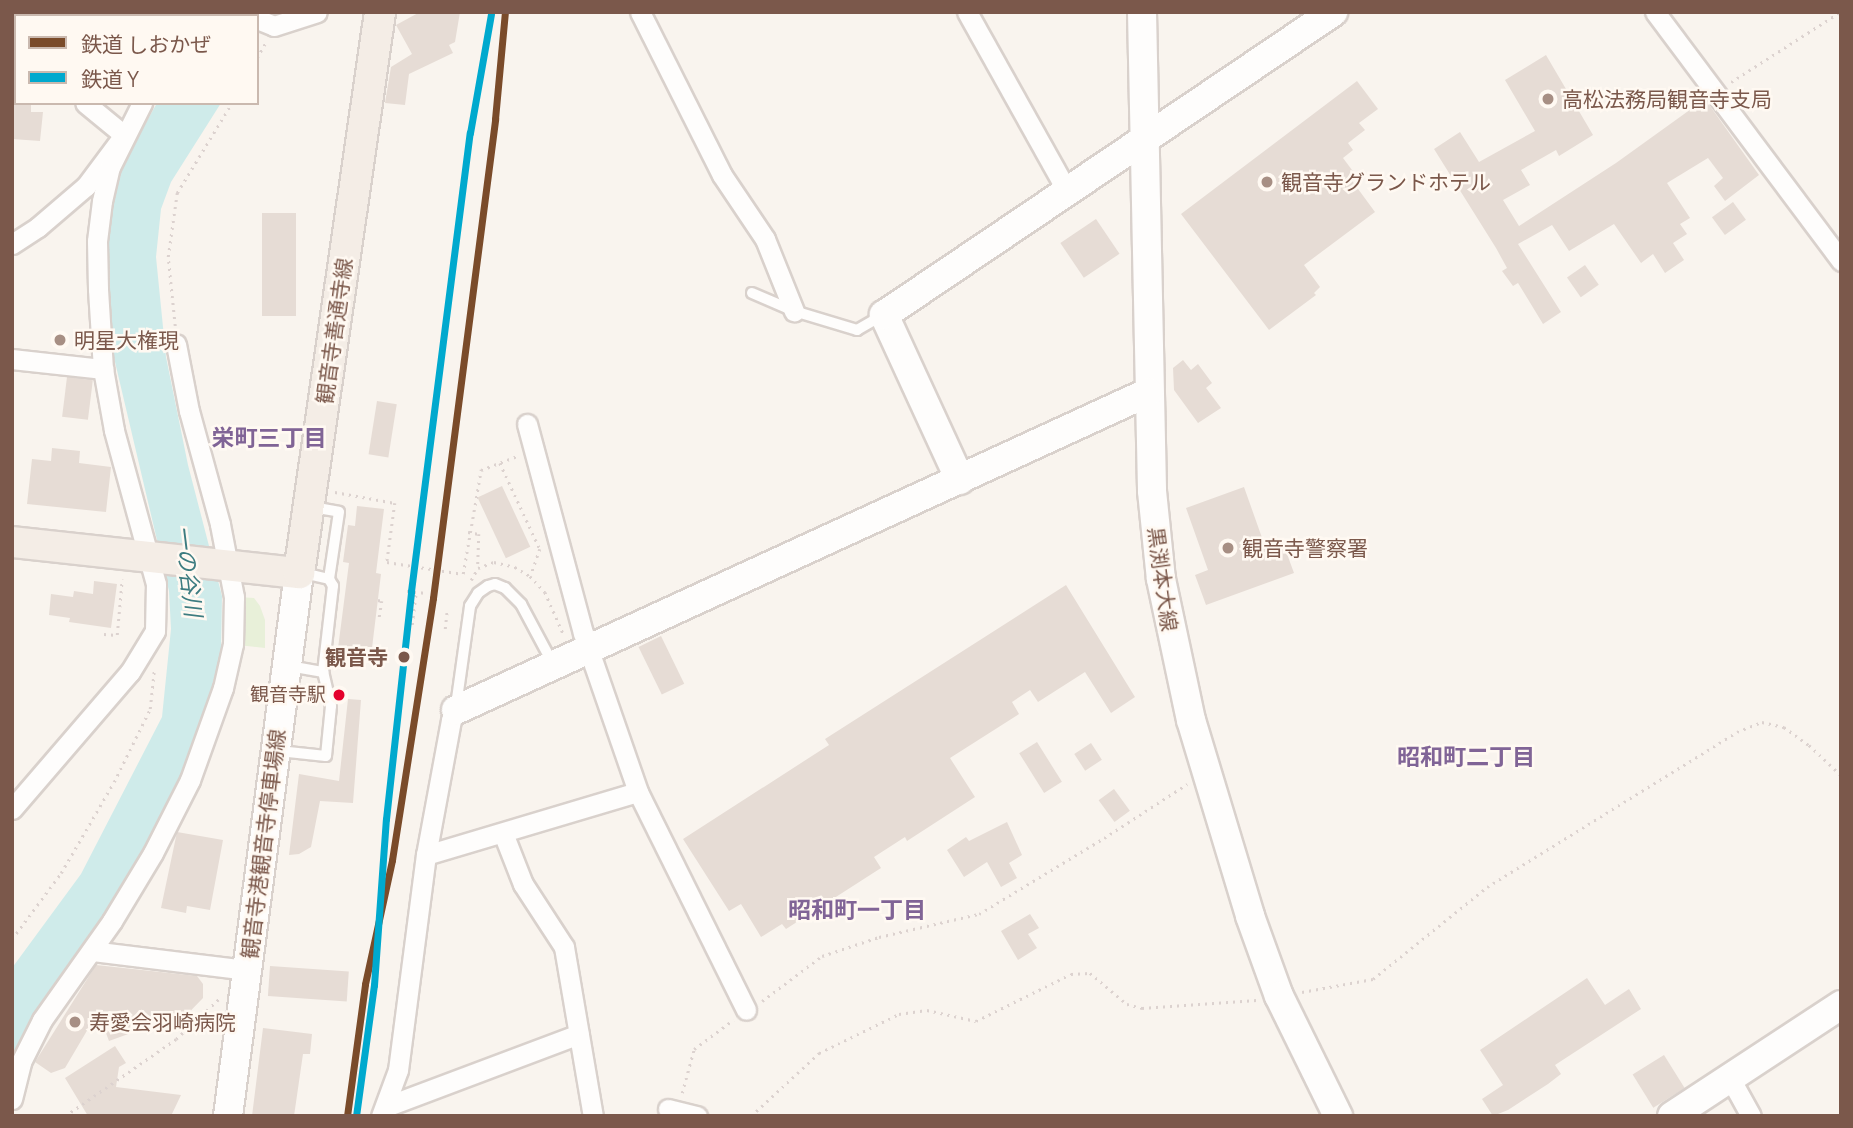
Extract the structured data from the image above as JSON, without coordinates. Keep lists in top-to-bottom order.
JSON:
{
  "streets": {
    "main road": ["観音寺善通寺線", "黒渕本大線", "観音寺港観音寺停車場線"]
  },
  "crossings": [
    ["観音寺善通寺線", "観音寺港観音寺停車場線"]
  ],
  "districts": ["栄町三丁目", "昭和町二丁目", "昭和町一丁目"],
  "water": ["一の谷川"],
  "places": [
    "高松法務局観音寺支局",
    "観音寺グランドホテル",
    "明星大権現",
    "観音寺警察署",
    "観音寺",
    "観音寺駅",
    "寿愛会羽崎病院"
  ],
  "lines": ["rail line しおかぜ", "rail line Y"],
  "legend": ["鉄道 しおかぜ", "鉄道 Y"]
}
